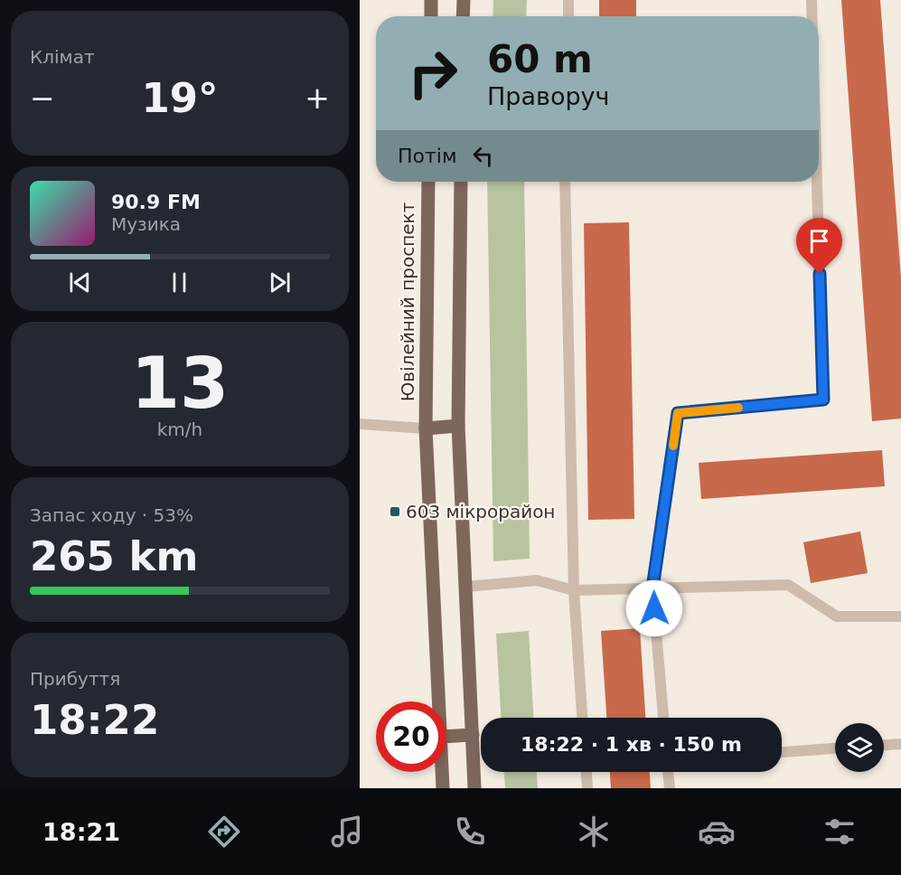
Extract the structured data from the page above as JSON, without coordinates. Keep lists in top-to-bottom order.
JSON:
{
  "streets": {
    "main road": ["Ювілейний проспект"]
  },
  "places": {
    "transit": ["603 мікрорайон"]
  },
  "page": {
    "tile": [
      "Клімат",
      ["13", "km/h"],
      ["Запас ходу · 53%", "265 km"],
      ["Прибуття", "18:22"]
    ],
    "turn": ["60 m", "Праворуч"],
    "heat": ["−", "19°", "+"],
    "then": "Потім",
    "song": ["90.9 FM", "Музика"],
    "limit": "20",
    "trip": "18:22 · 1 хв · 150 m",
    "tabs": "18:21"
  }
}
